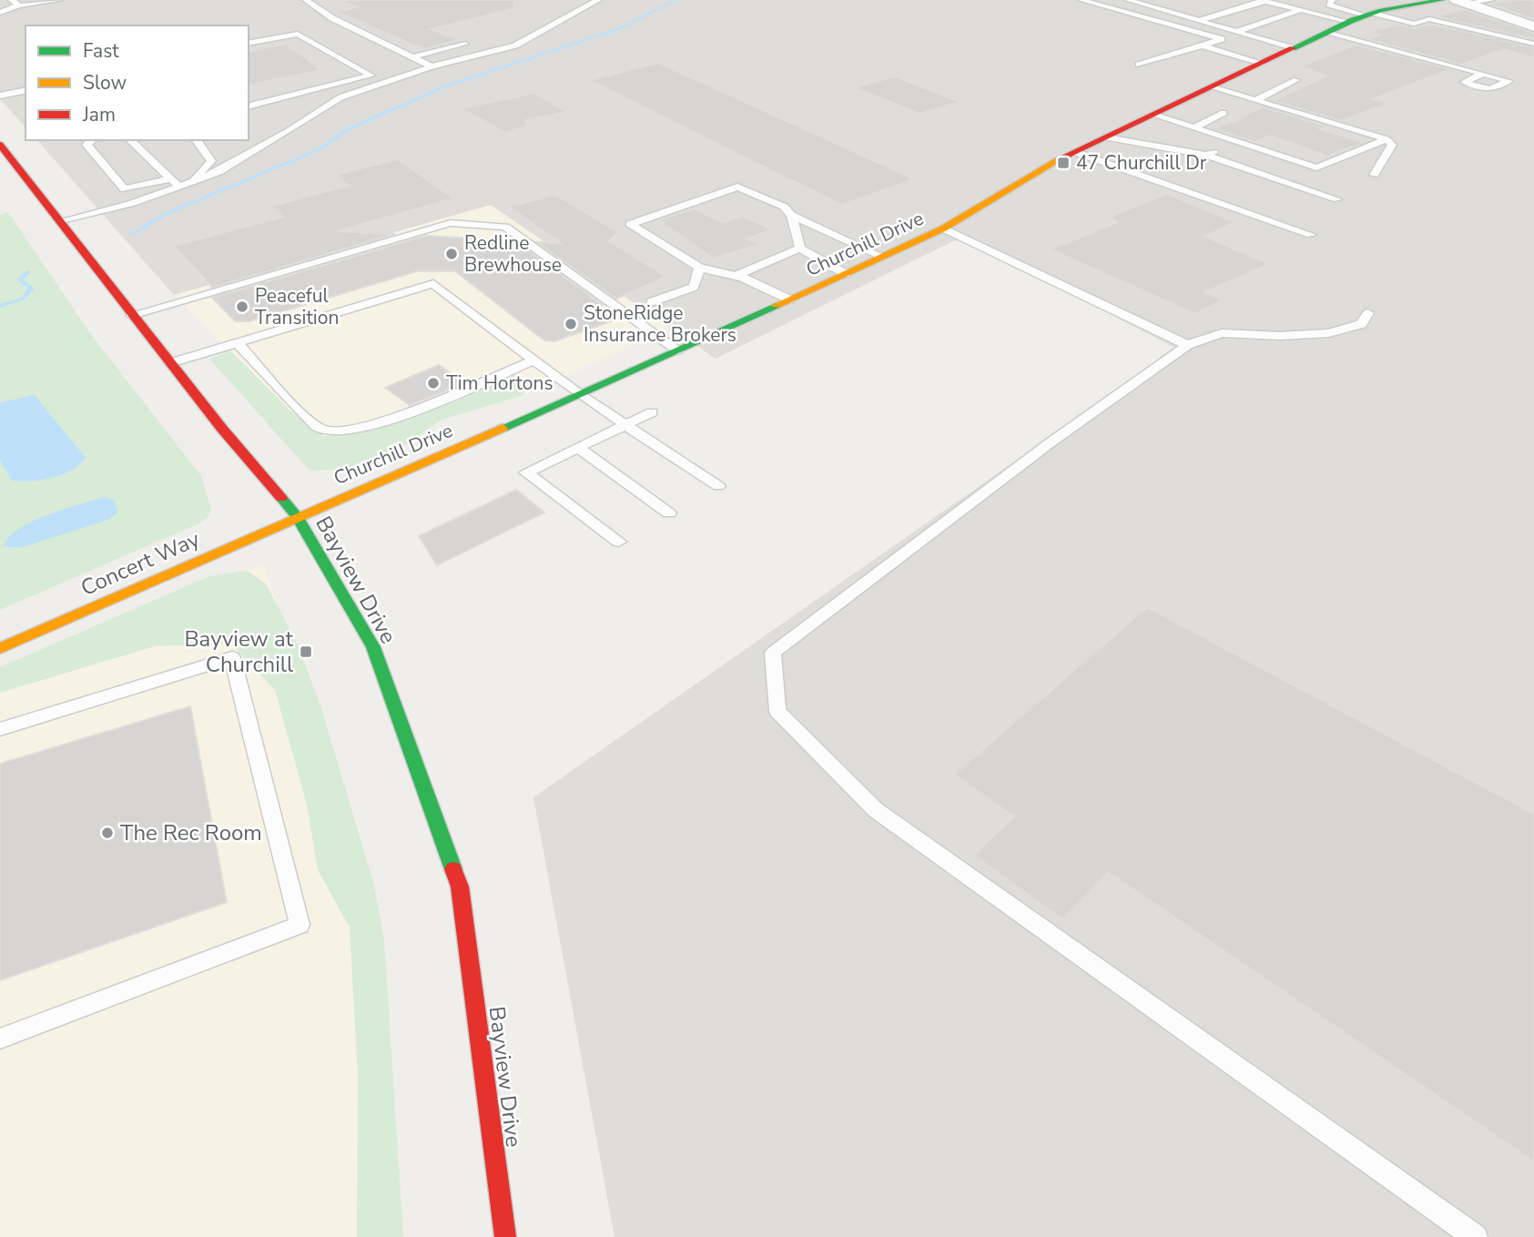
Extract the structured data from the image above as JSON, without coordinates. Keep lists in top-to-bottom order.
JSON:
{
  "streets": {
    "street": ["Churchill Drive", "Concert Way", "Bayview Drive"]
  },
  "crossings": [
    ["Churchill Drive", "Concert Way"],
    ["Churchill Drive", "Bayview Drive"],
    ["Concert Way", "Bayview Drive"]
  ],
  "places": {
    "transit": ["47 Churchill Dr", "Bayview at Churchill"],
    "other": [
      "Redline Brewhouse",
      "Peaceful Transition",
      "StoneRidge Insurance Brokers",
      "Tim Hortons",
      "The Rec Room"
    ]
  },
  "legend": ["Fast", "Slow", "Jam"]
}
